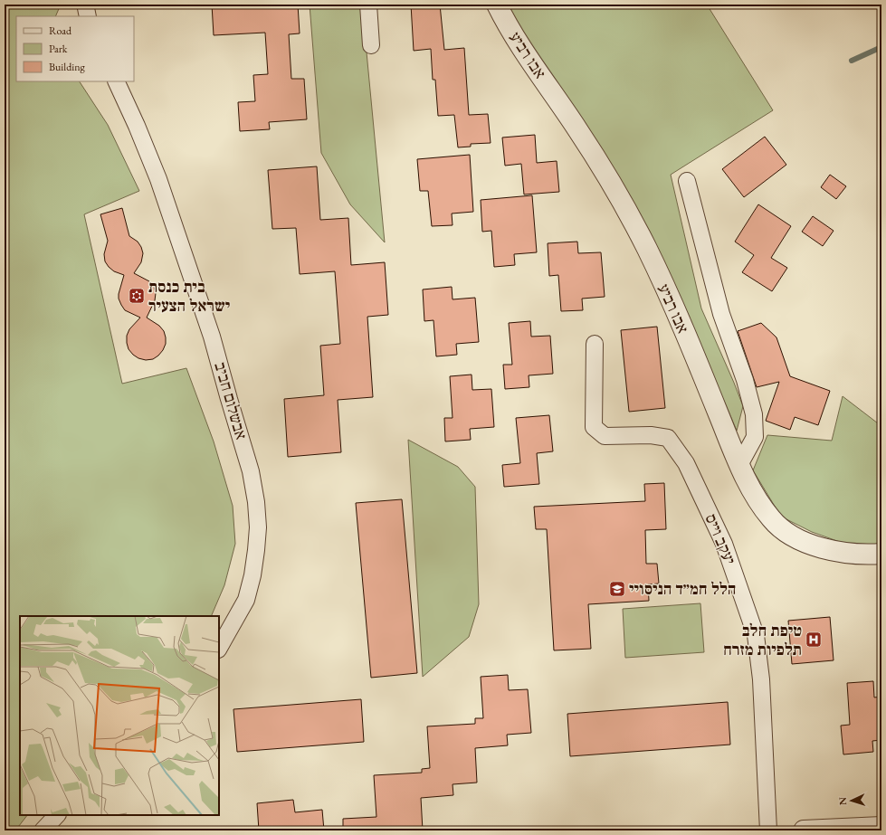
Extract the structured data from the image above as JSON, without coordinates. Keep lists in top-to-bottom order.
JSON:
{
  "streets": {
    "street": ["אבו רביע", "אבשלום חביב", "יעקב וייס"]
  },
  "places": {
    "synagogue": ["בית כנסת ישראל הצעיר"],
    "school or university": ["הלל חמ״ד הניסויי"],
    "hospital": ["טיפת חלב תלפיות מזרח"]
  },
  "legend": ["Road", "Park", "Building"],
  "north": "left"
}
